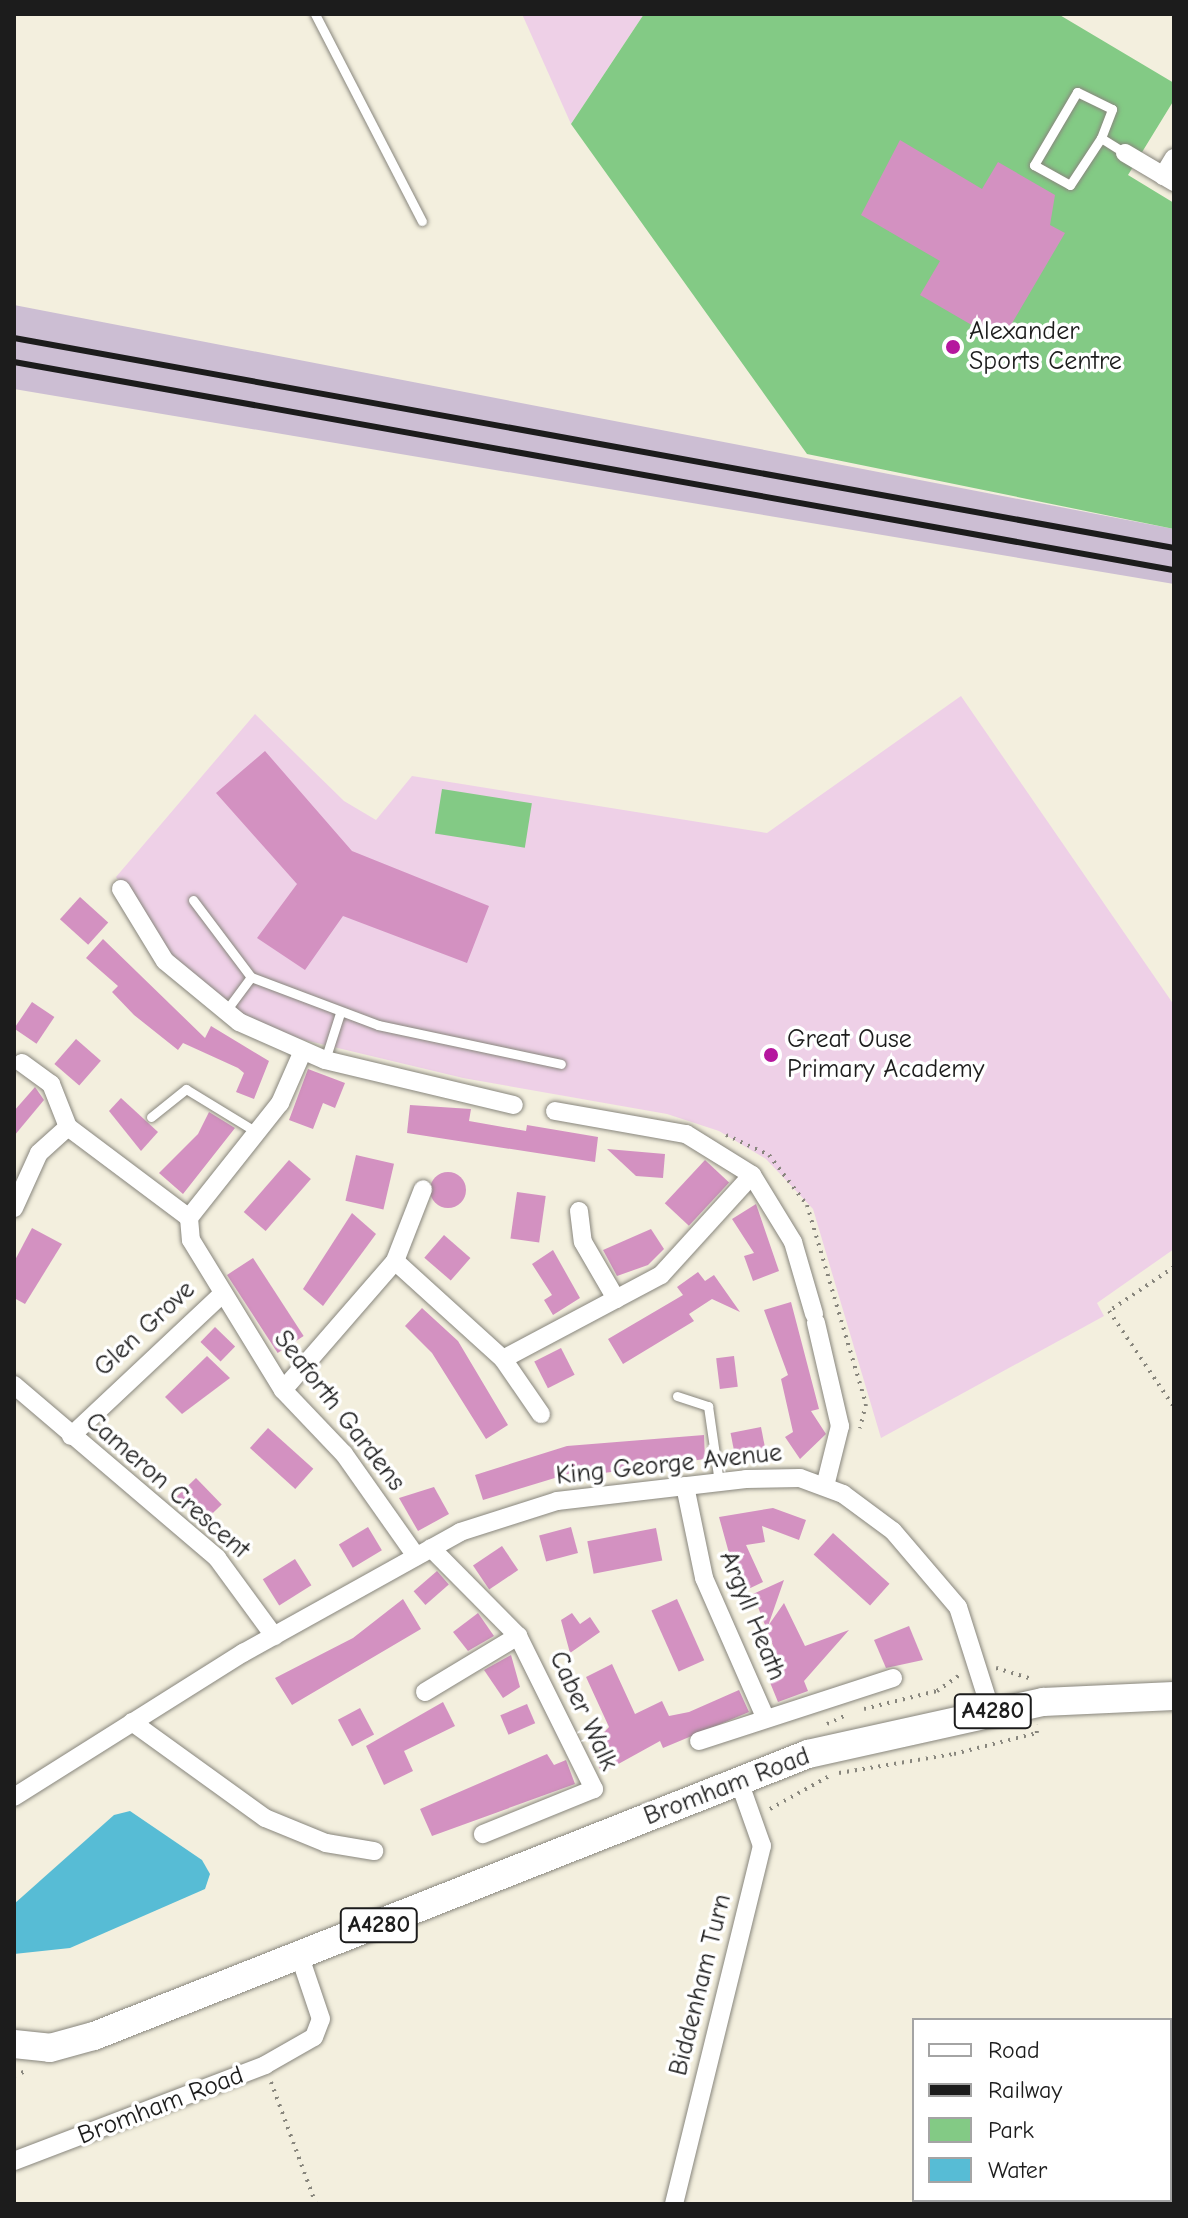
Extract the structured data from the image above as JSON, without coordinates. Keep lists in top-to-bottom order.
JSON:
{
  "streets": {
    "main road": ["A4280", "Bromham Road"],
    "street": [
      "Glen Grove",
      "Seaforth Gardens",
      "King George Avenue",
      "Cameron Crescent",
      "Argyll Heath",
      "Caber Walk",
      "Biddenham Turn"
    ]
  },
  "crossings": [
    ["Glen Grove", "Seaforth Gardens"],
    ["Glen Grove", "Cameron Crescent"],
    ["Seaforth Gardens", "King George Avenue"],
    ["Seaforth Gardens", "Caber Walk"],
    ["King George Avenue", "Cameron Crescent"],
    ["King George Avenue", "Argyll Heath"],
    ["King George Avenue", "Caber Walk"],
    ["King George Avenue", "Bromham Road"],
    ["Argyll Heath", "Bromham Road"],
    ["Bromham Road", "Biddenham Turn"]
  ],
  "places": ["Alexander Sports Centre", "Great Ouse Primary Academy"],
  "legend": [
    "Road",
    "Railway",
    "Park",
    "Water"
  ]
}
